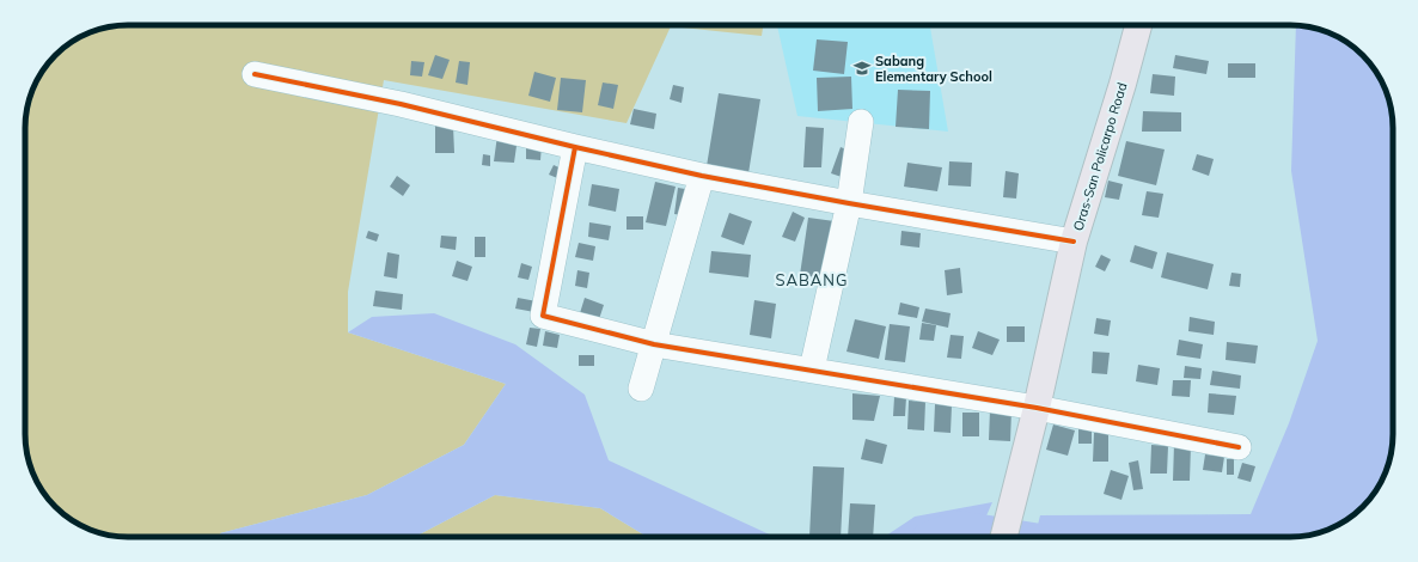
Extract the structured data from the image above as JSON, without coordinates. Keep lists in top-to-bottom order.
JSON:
{
  "streets": {
    "main road": ["Oras-San Policarpo Road"]
  },
  "districts": ["SABANG"],
  "places": {
    "school or university": ["Sabang Elementary School"]
  }
}
